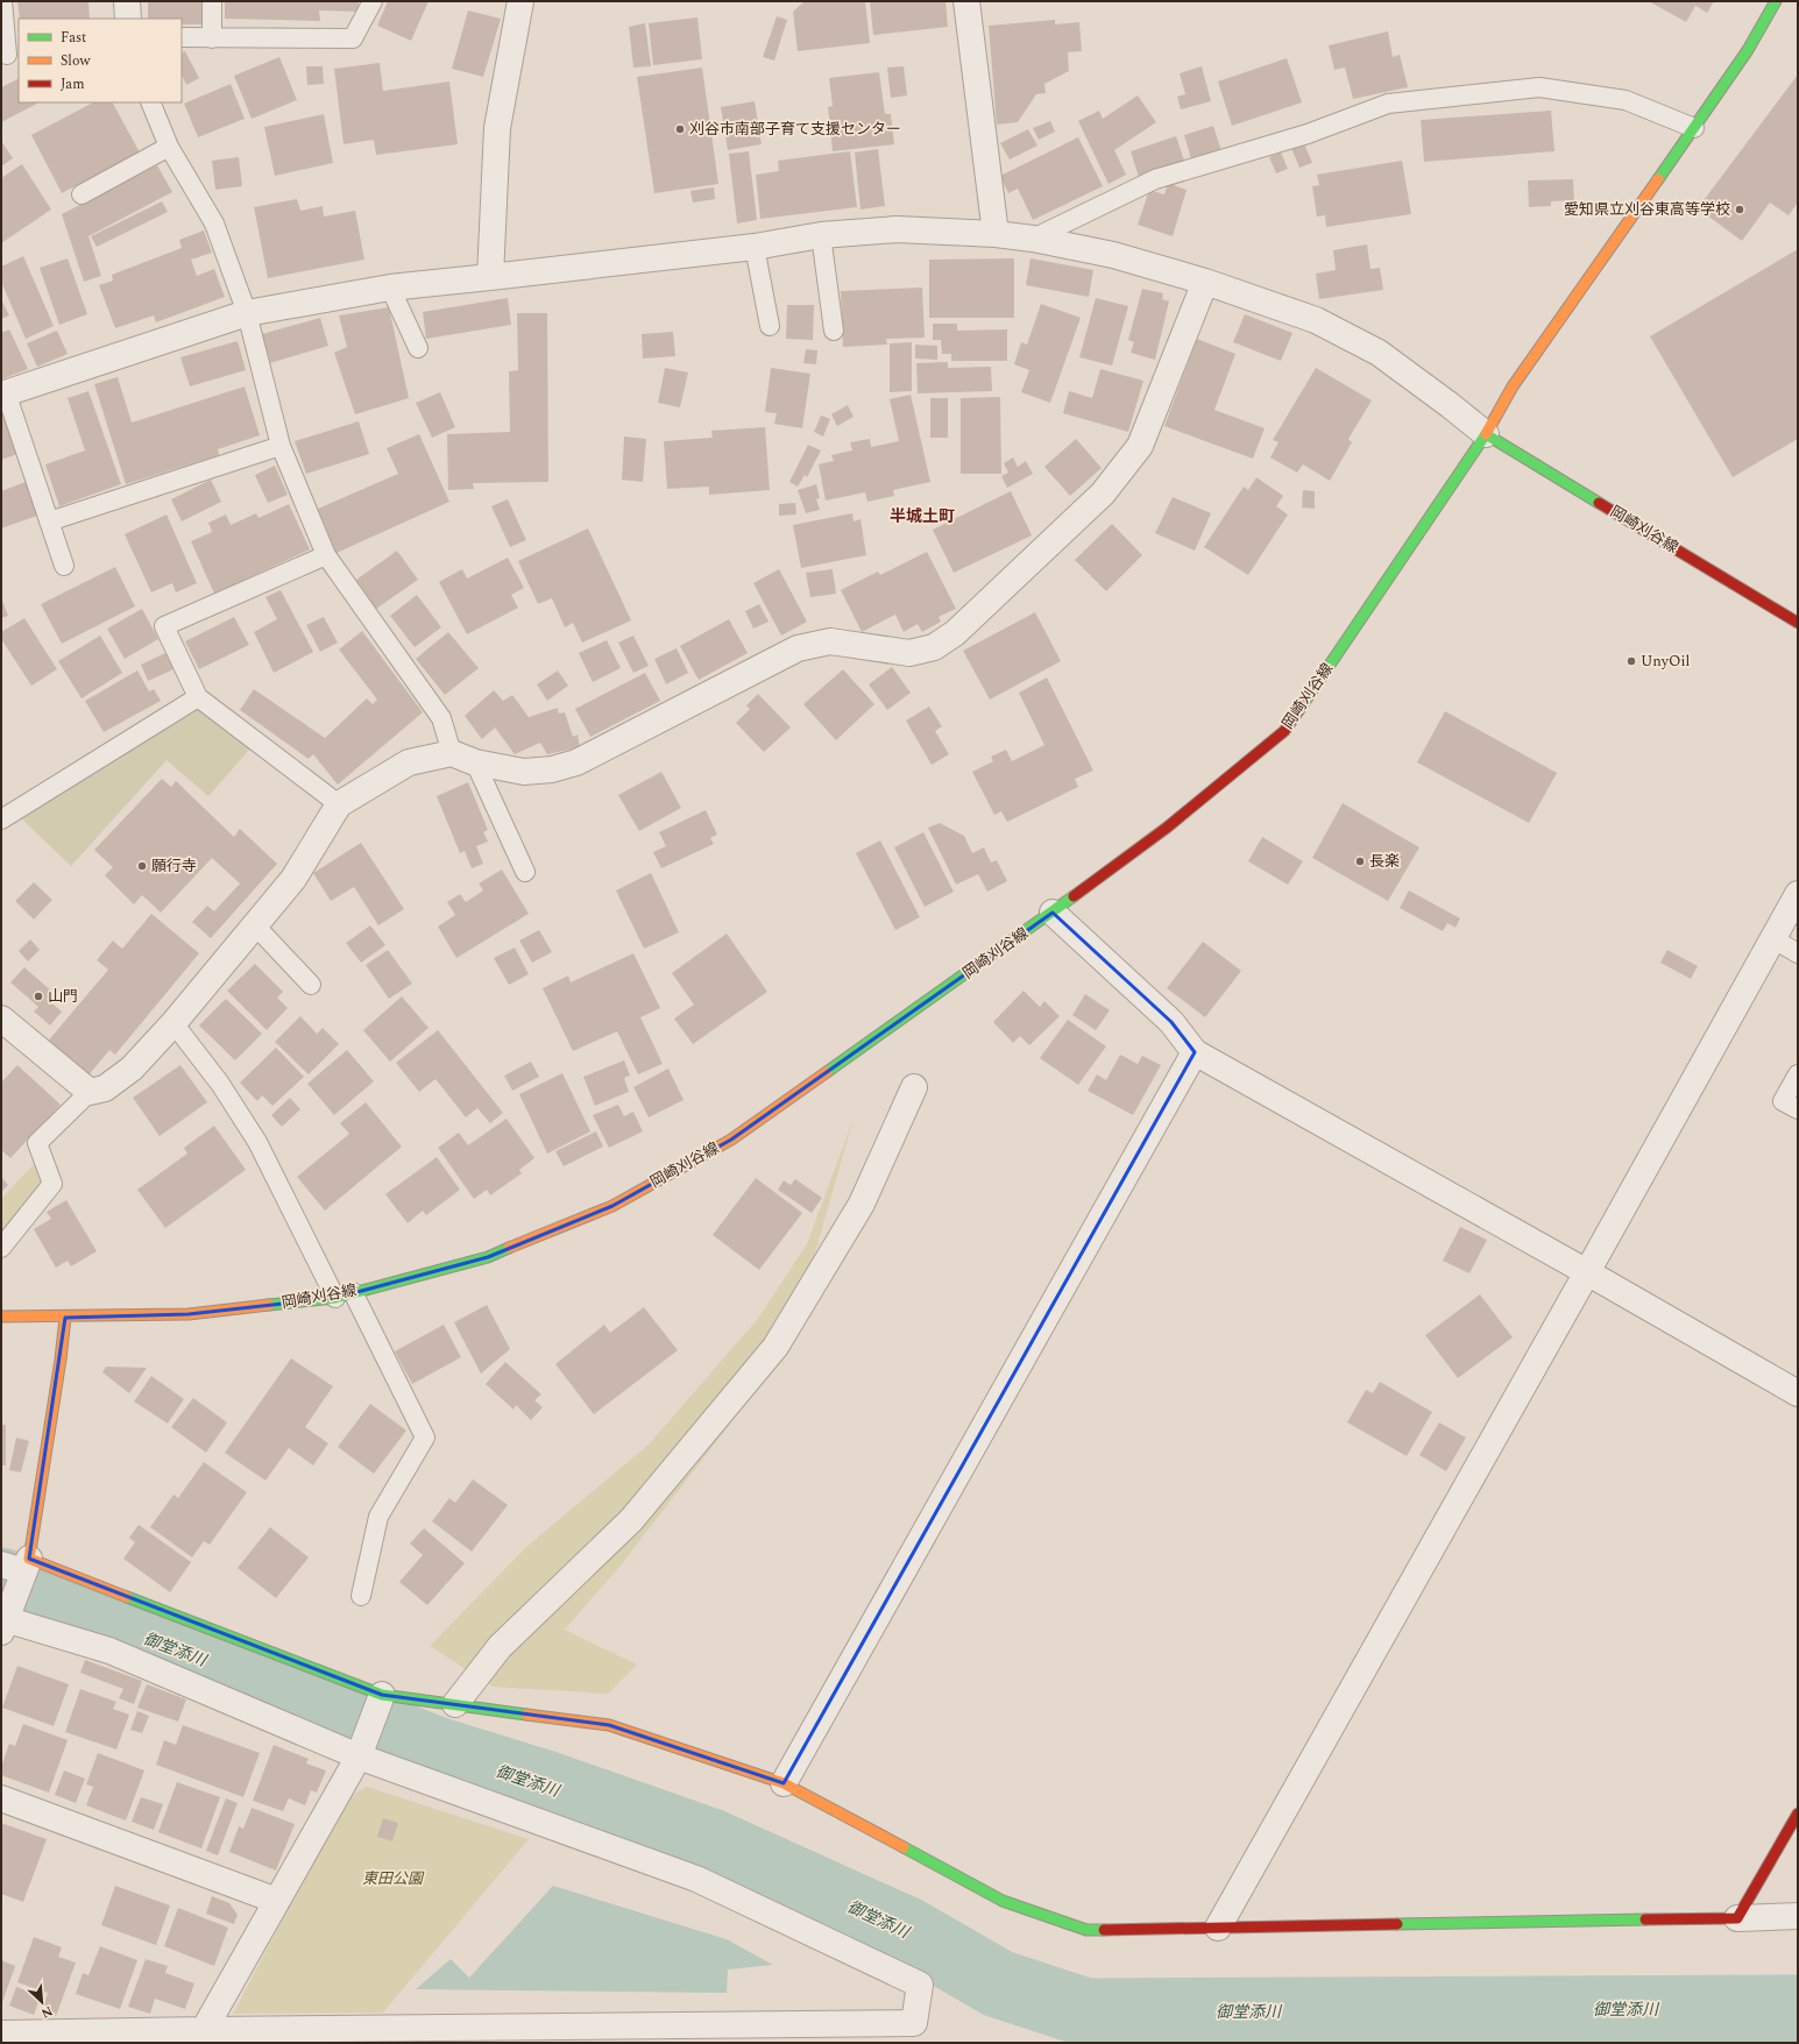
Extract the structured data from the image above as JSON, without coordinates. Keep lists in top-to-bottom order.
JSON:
{
  "streets": {
    "street": ["岡崎刈谷線"]
  },
  "districts": ["半城土町"],
  "water": ["御堂添川"],
  "parks": ["東田公園"],
  "places": [
    "刈谷市南部子育て支援センター",
    "愛知県立刈谷東高等学校",
    "UnyOil",
    "長楽",
    "願行寺",
    "山門"
  ],
  "legend": ["Fast", "Slow", "Jam"],
  "north": "bottom right"
}
